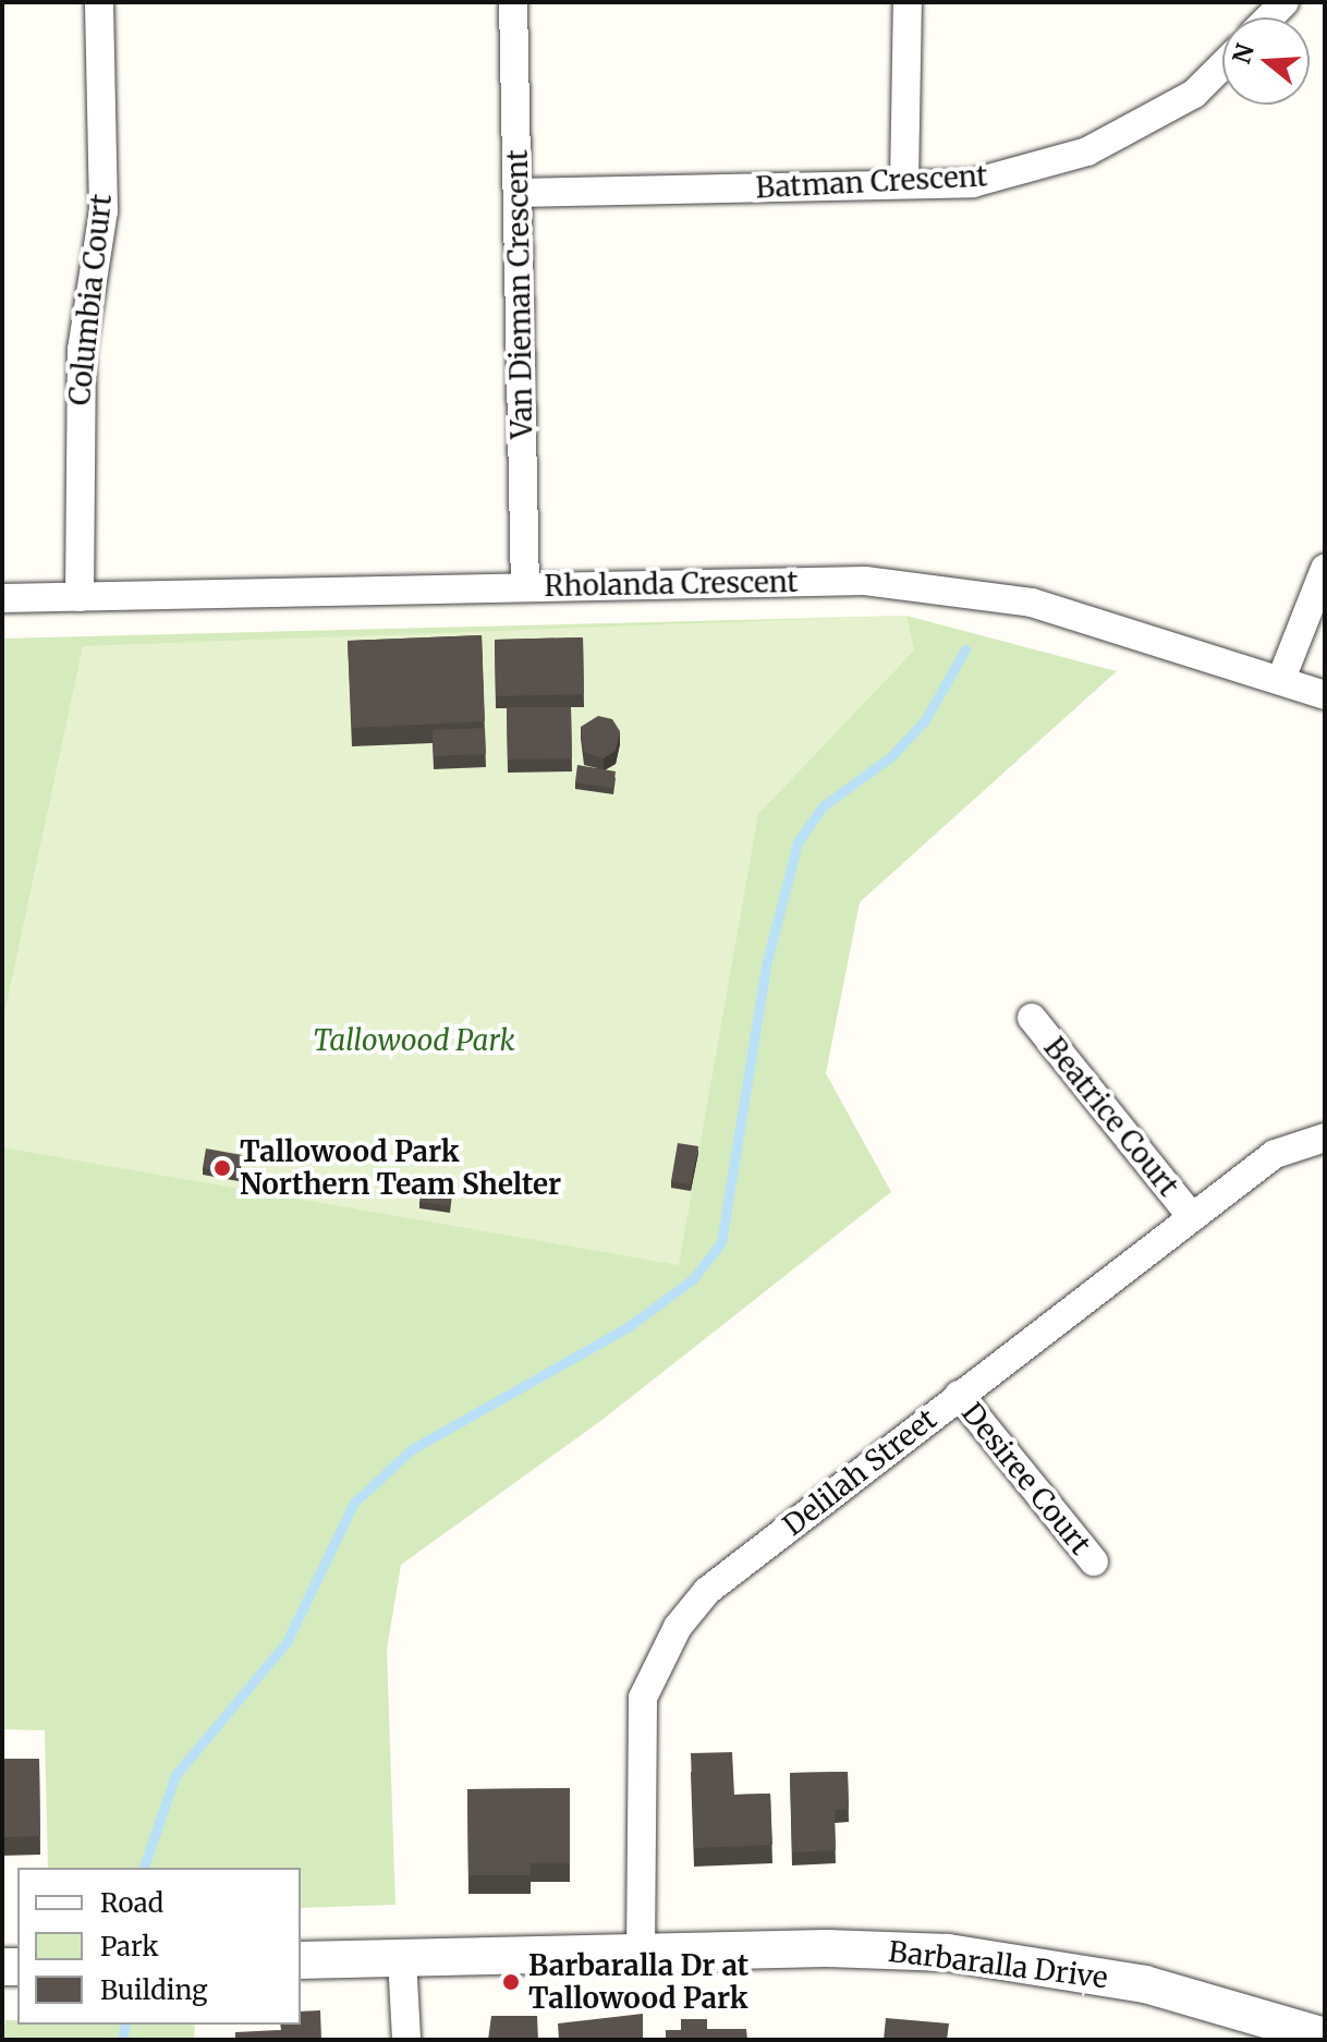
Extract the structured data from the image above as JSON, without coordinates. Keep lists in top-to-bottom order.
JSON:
{
  "streets": {
    "street": [
      "Batman Crescent",
      "Van Dieman Crescent",
      "Columbia Court",
      "Rholanda Crescent",
      "Beatrice Court",
      "Delilah Street",
      "Desiree Court",
      "Barbaralla Drive"
    ]
  },
  "crossings": [
    ["Batman Crescent", "Van Dieman Crescent"],
    ["Van Dieman Crescent", "Rholanda Crescent"],
    ["Columbia Court", "Rholanda Crescent"],
    ["Beatrice Court", "Delilah Street"],
    ["Delilah Street", "Desiree Court"],
    ["Delilah Street", "Barbaralla Drive"]
  ],
  "parks": ["Tallowood Park"],
  "places": ["Tallowood Park Northern Team Shelter", "Barbaralla Dr at Tallowood Park"],
  "legend": ["Road", "Park", "Building"],
  "north": "left"
}
